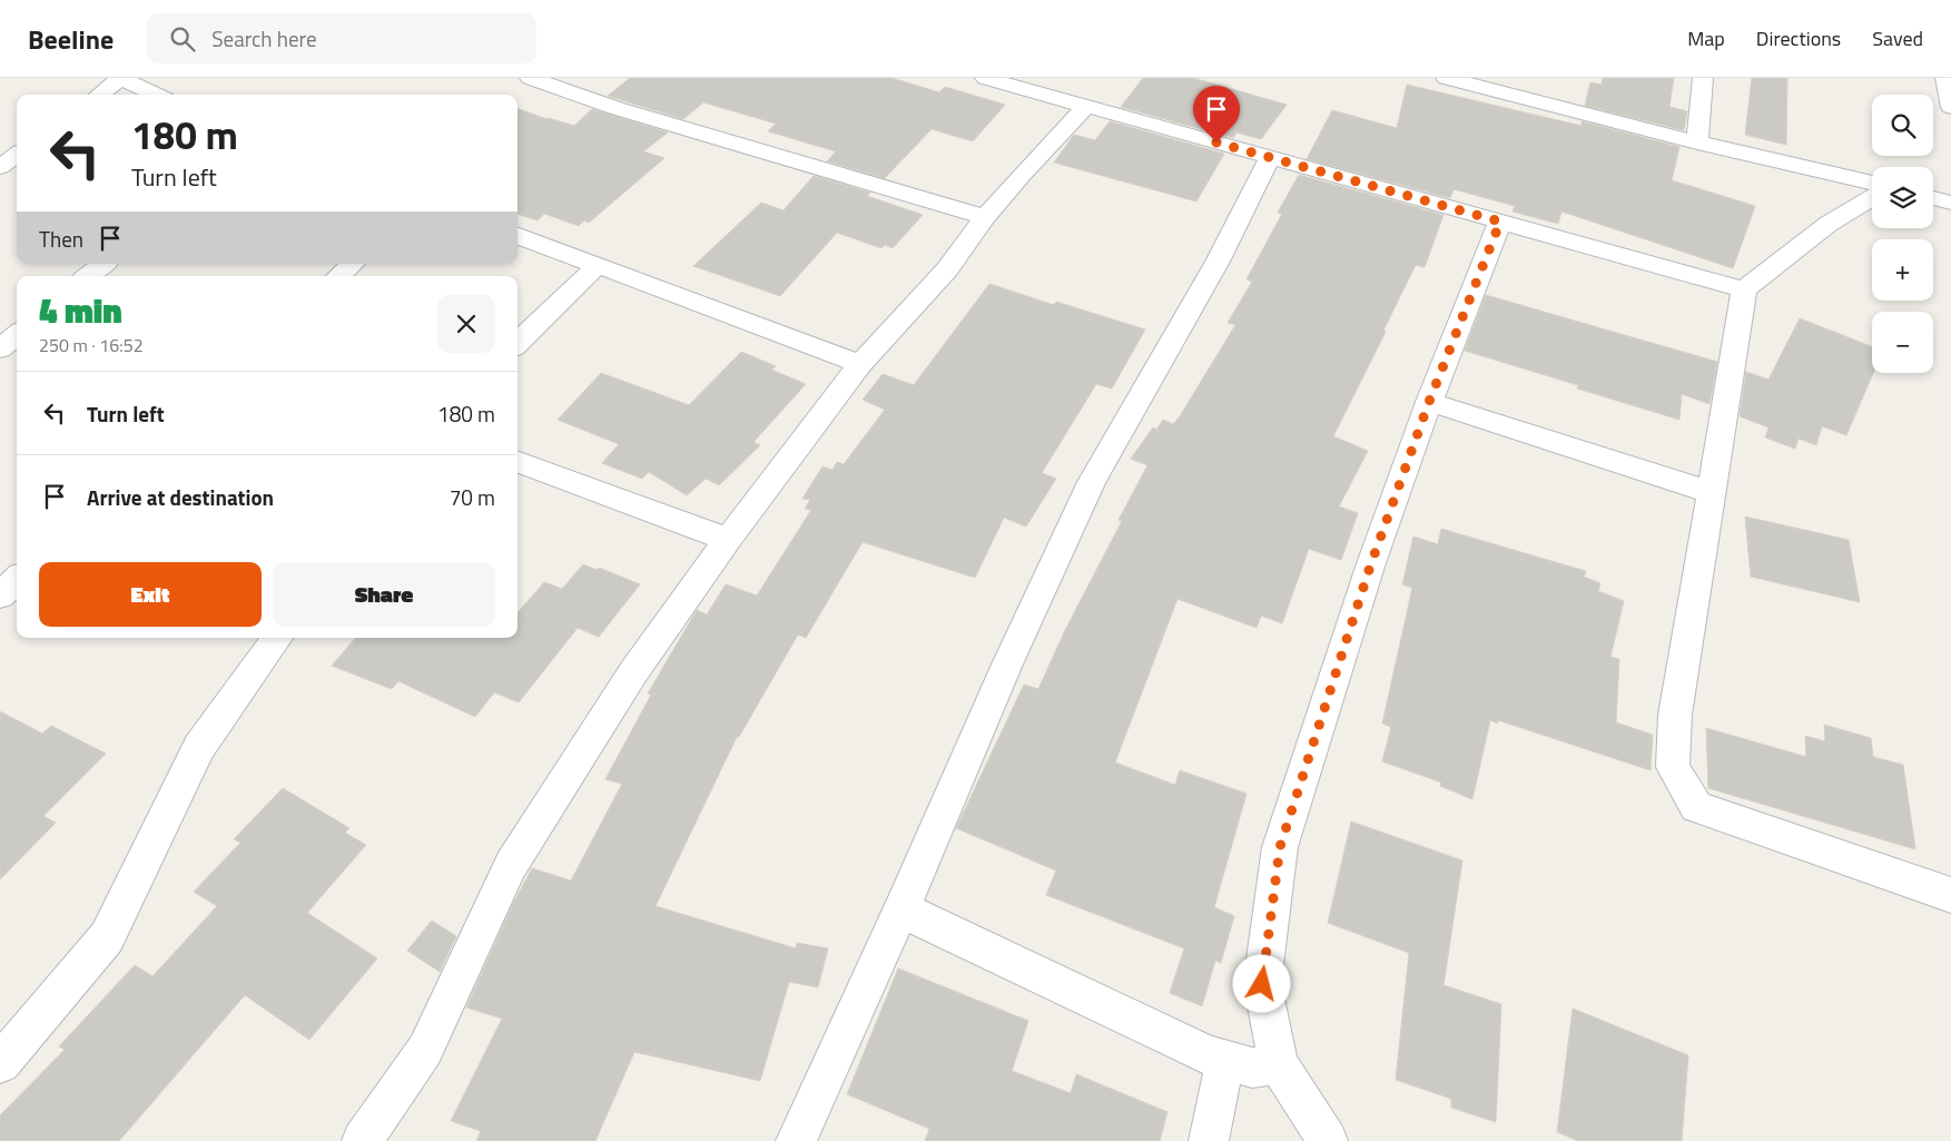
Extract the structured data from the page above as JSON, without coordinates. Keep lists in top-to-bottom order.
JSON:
{
  "page": {
    "header": "Beeline",
    "search": "Search here",
    "nav": ["Map", "Directions", "Saved"],
    "map_buttons": ["+", "−"],
    "turn": ["180 m", "Turn left"],
    "then": "Then",
    "heading": ["4 min", "250 m · 16:52"],
    "list": [
      {
        "name": "Turn left",
        "value": "180 m"
      },
      {
        "name": "Arrive at destination",
        "value": "70 m"
      }
    ],
    "buttons": ["Exit", "Share"]
  }
}
